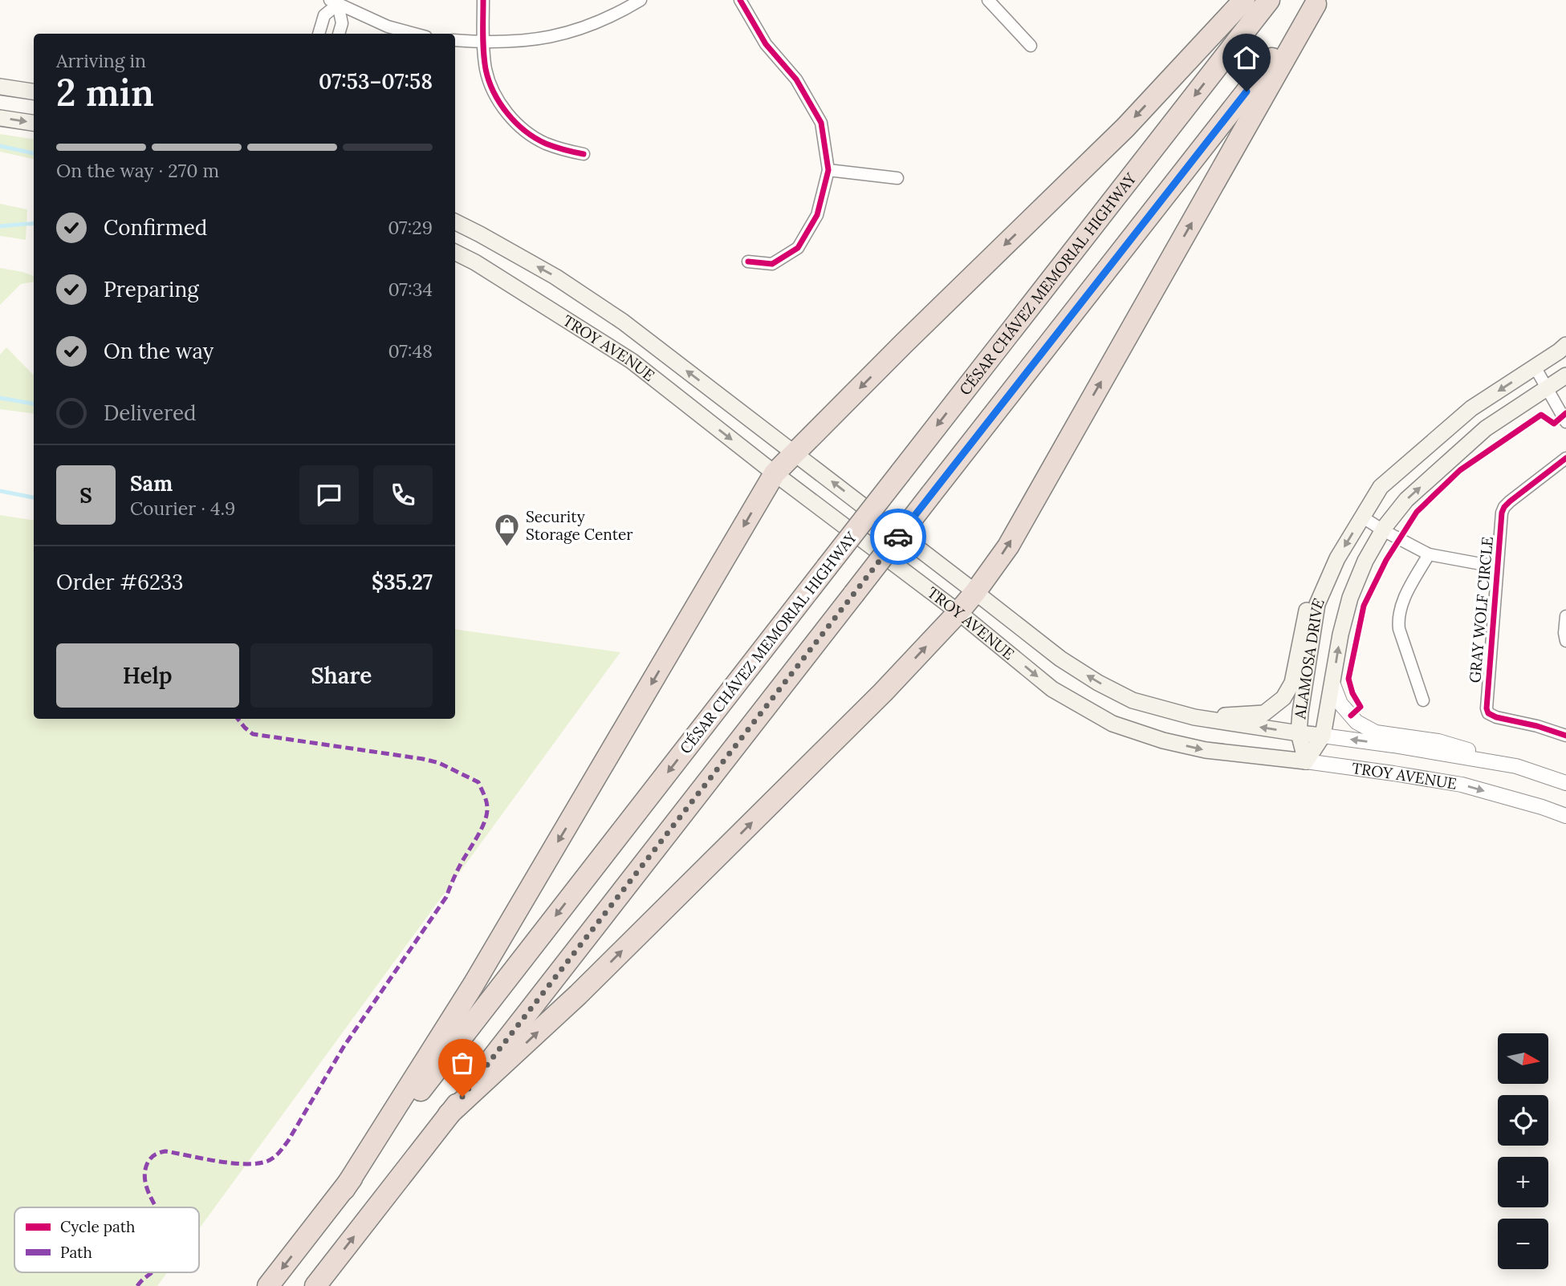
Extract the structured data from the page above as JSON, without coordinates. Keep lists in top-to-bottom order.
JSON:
{
  "streets": {
    "highway": ["CÉSAR CHÁVEZ MEMORIAL HIGHWAY"],
    "main road": ["TROY AVENUE", "ALAMOSA DRIVE"],
    "street": ["GRAY WOLF CIRCLE"]
  },
  "crossings": [
    ["TROY AVENUE", "ALAMOSA DRIVE"]
  ],
  "places": {
    "shop": ["Security Storage Center"]
  },
  "legend": ["Cycle path", "Path"],
  "north": "right",
  "page": {
    "heading": ["2 min", "Arriving in", "07:53–07:58"],
    "panel": [
      "Sam",
      "Courier · 4.9",
      "Order #6233",
      "$35.27"
    ],
    "bar": "On the way · 270 m",
    "list": [
      ["Confirmed", "07:29"],
      ["Preparing", "07:34"],
      ["On the way", "07:48"],
      "Delivered"
    ],
    "round": "S",
    "buttons": ["Help", "Share"],
    "map_buttons": ["+", "−"]
  }
}
